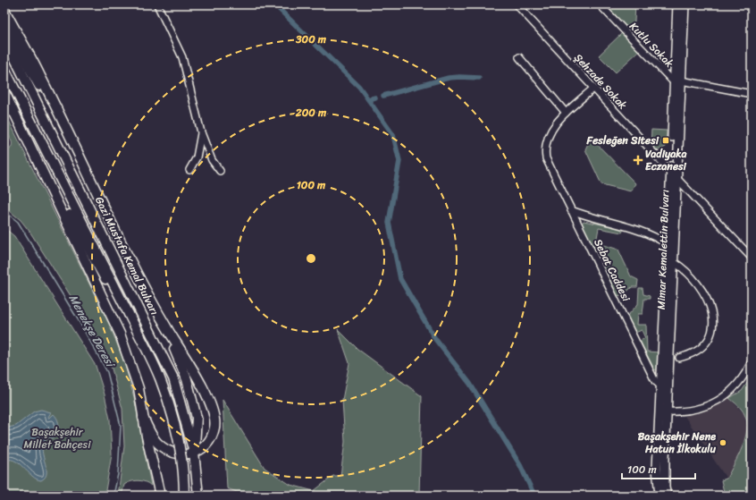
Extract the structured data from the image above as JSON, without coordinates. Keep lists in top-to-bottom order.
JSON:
{
  "streets": {
    "highway": ["Gazi Mustafa Kemal Bulvarı"],
    "main road": ["Mimar Kemalettin Bulvarı"],
    "street": ["Kutlu Sokak", "Şehzade Sokak", "Sebat Caddesi"]
  },
  "crossings": [
    ["Şehzade Sokak", "Sebat Caddesi"]
  ],
  "water": ["Menekşe Deresi"],
  "parks": ["Başakşehir Millet Bahçesi"],
  "places": {
    "transit": ["Fesleğen Sitesi"],
    "health": ["Vadiyaka Eczanesi"],
    "other": ["Başakşehir Nene Hatun İlkokulu"]
  },
  "scale_bar": "100 m",
  "rings": ["300 m", "200 m", "100 m"]
}
